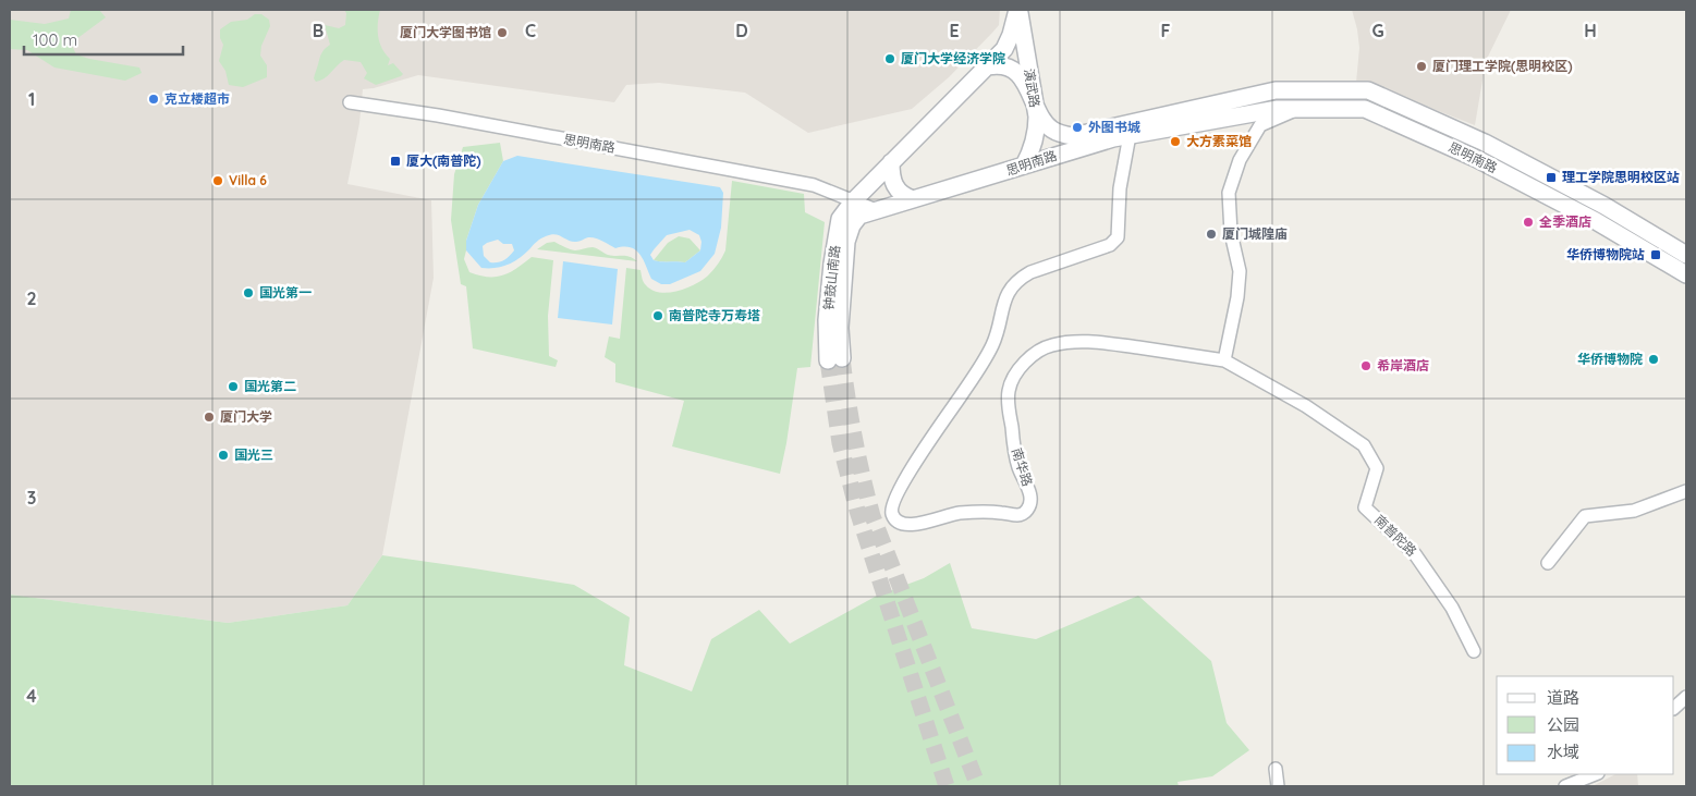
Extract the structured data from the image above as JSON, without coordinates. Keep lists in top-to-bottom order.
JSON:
{
  "streets": {
    "main road": ["演武路", "思明南路", "钟鼓山南路"],
    "street": ["南华路", "南普陀路"]
  },
  "crossings": [
    ["演武路", "思明南路"],
    ["演武路", "钟鼓山南路"],
    ["思明南路", "钟鼓山南路"],
    ["思明南路", "南华路"],
    ["南华路", "南普陀路"]
  ],
  "places": {
    "other": [
      "厦门大学图书馆",
      "厦门大学经济学院",
      "厦门理工学院(思明校区)",
      "克立楼超市",
      "外图书城",
      "大方素菜馆",
      "Villa 6",
      "全季酒店",
      "厦门城隍庙",
      "国光第一",
      "南普陀寺万寿塔",
      "华侨博物院",
      "希岸酒店",
      "国光第二",
      "厦门大学",
      "国光三"
    ],
    "transit": ["厦大(南普陀)", "理工学院思明校区站", "华侨博物院站"]
  },
  "legend": ["道路", "公园", "水域"],
  "scale_bar": "100 m",
  "grid": {
    "columns": [
      "B",
      "C",
      "D",
      "E",
      "F",
      "G",
      "H"
    ],
    "rows": [
      "1",
      "2",
      "3",
      "4"
    ]
  }
}
